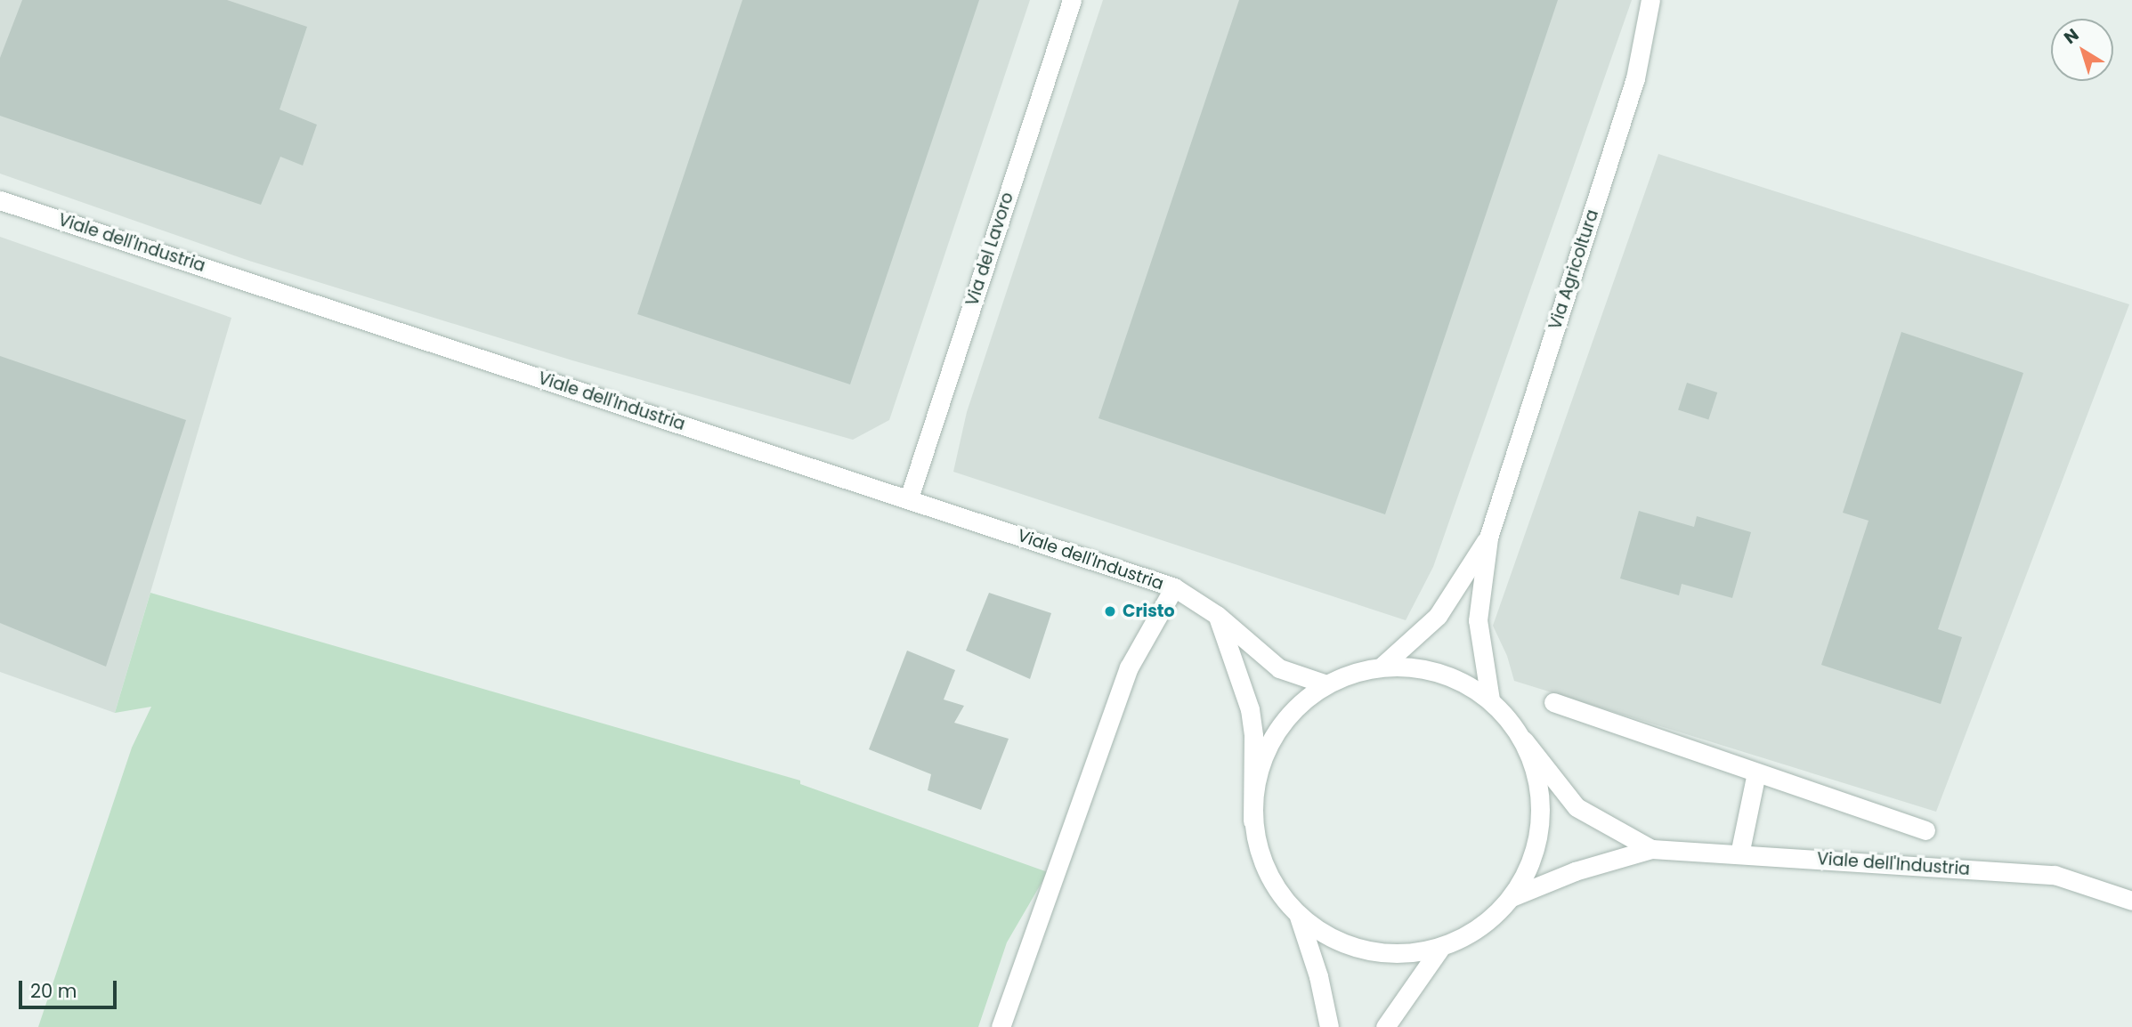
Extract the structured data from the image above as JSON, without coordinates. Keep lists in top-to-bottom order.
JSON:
{
  "streets": {
    "street": ["Viale dell'Industria", "Via del Lavoro", "Via Agricoltura"]
  },
  "crossings": [
    ["Viale dell'Industria", "Via del Lavoro"],
    ["Viale dell'Industria", "Via Agricoltura"]
  ],
  "places": ["Cristo"],
  "scale_bar": "20 m",
  "north": "top left"
}
